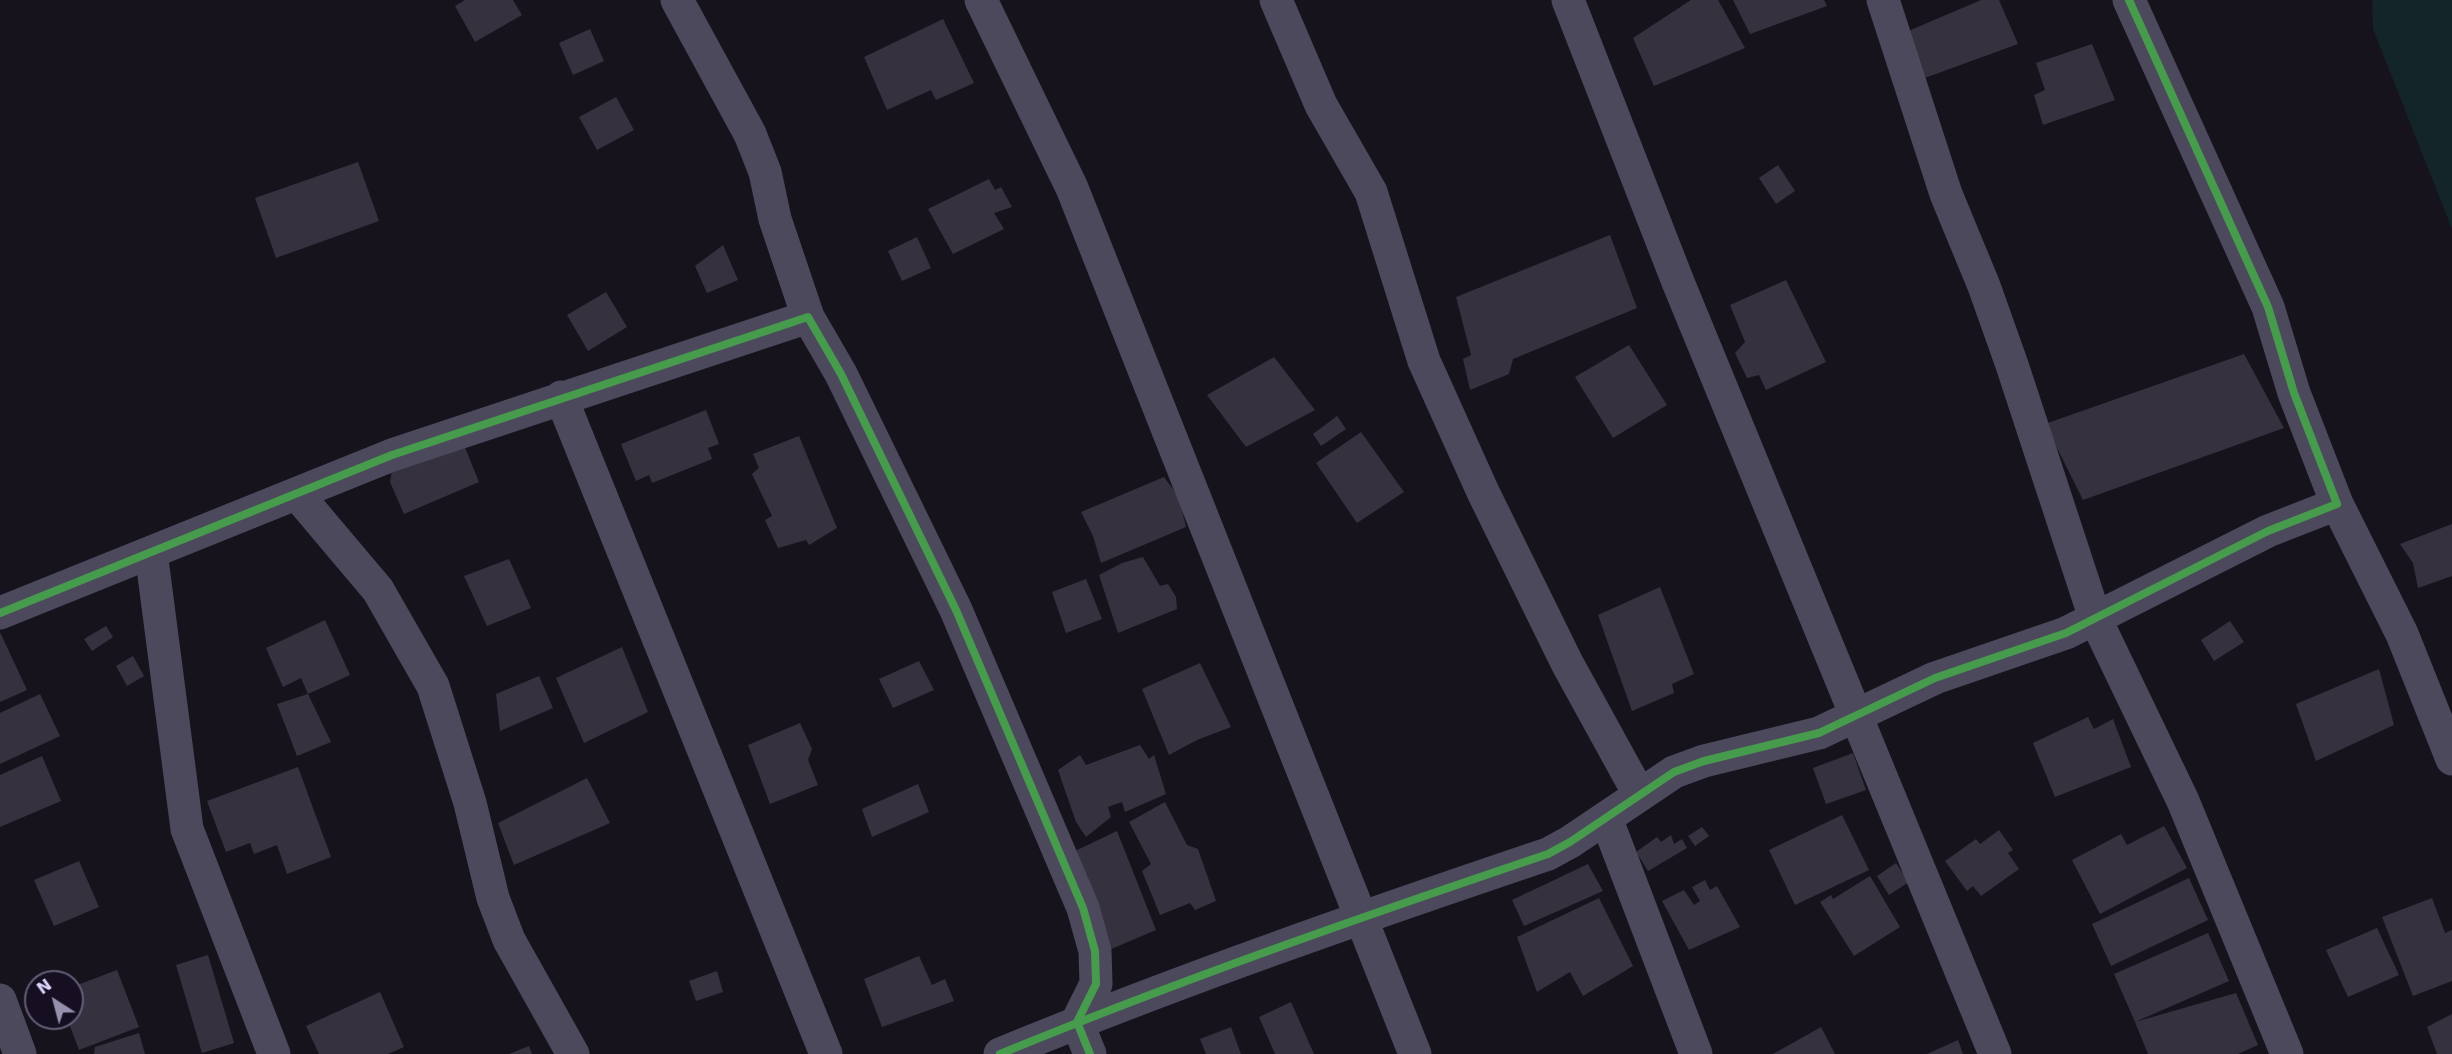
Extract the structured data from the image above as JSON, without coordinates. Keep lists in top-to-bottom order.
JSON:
{
  "north": "top left"
}
